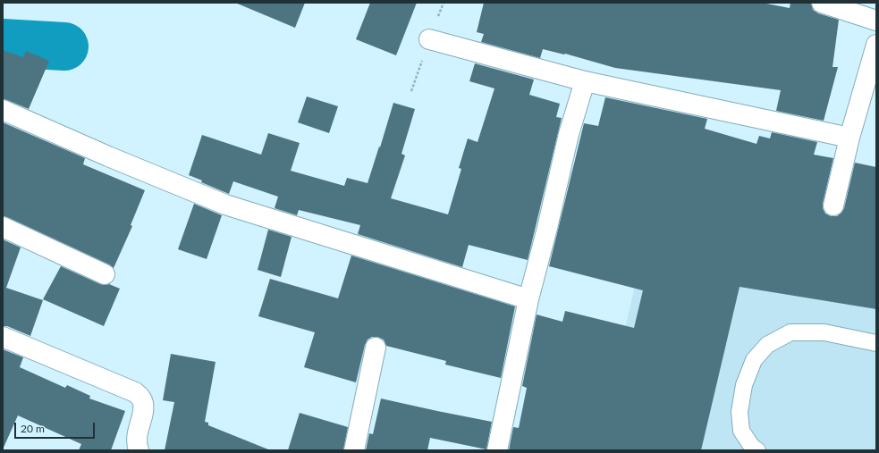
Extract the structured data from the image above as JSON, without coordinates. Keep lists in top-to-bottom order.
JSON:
{
  "scale_bar": "20 m"
}
